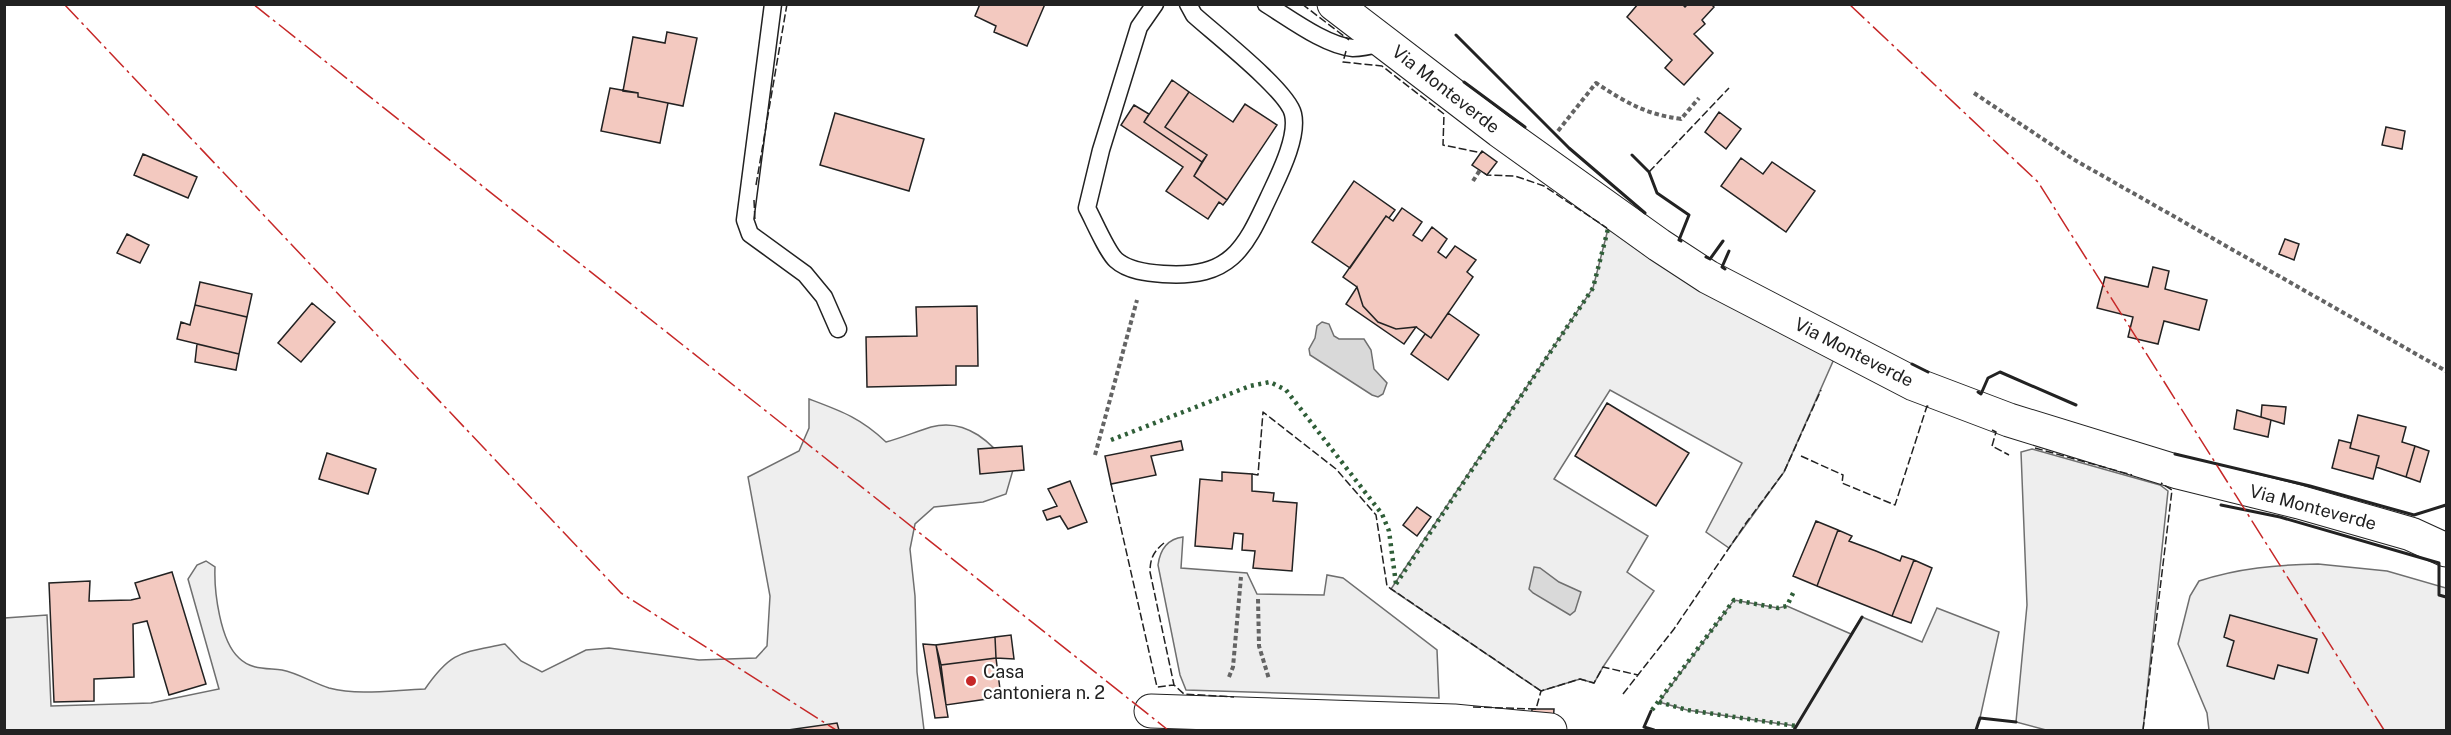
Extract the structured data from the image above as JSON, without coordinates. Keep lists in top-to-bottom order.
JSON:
{
  "streets": {
    "street": ["Via Monteverde"]
  },
  "places": ["Casa cantoniera n. 2"]
}
